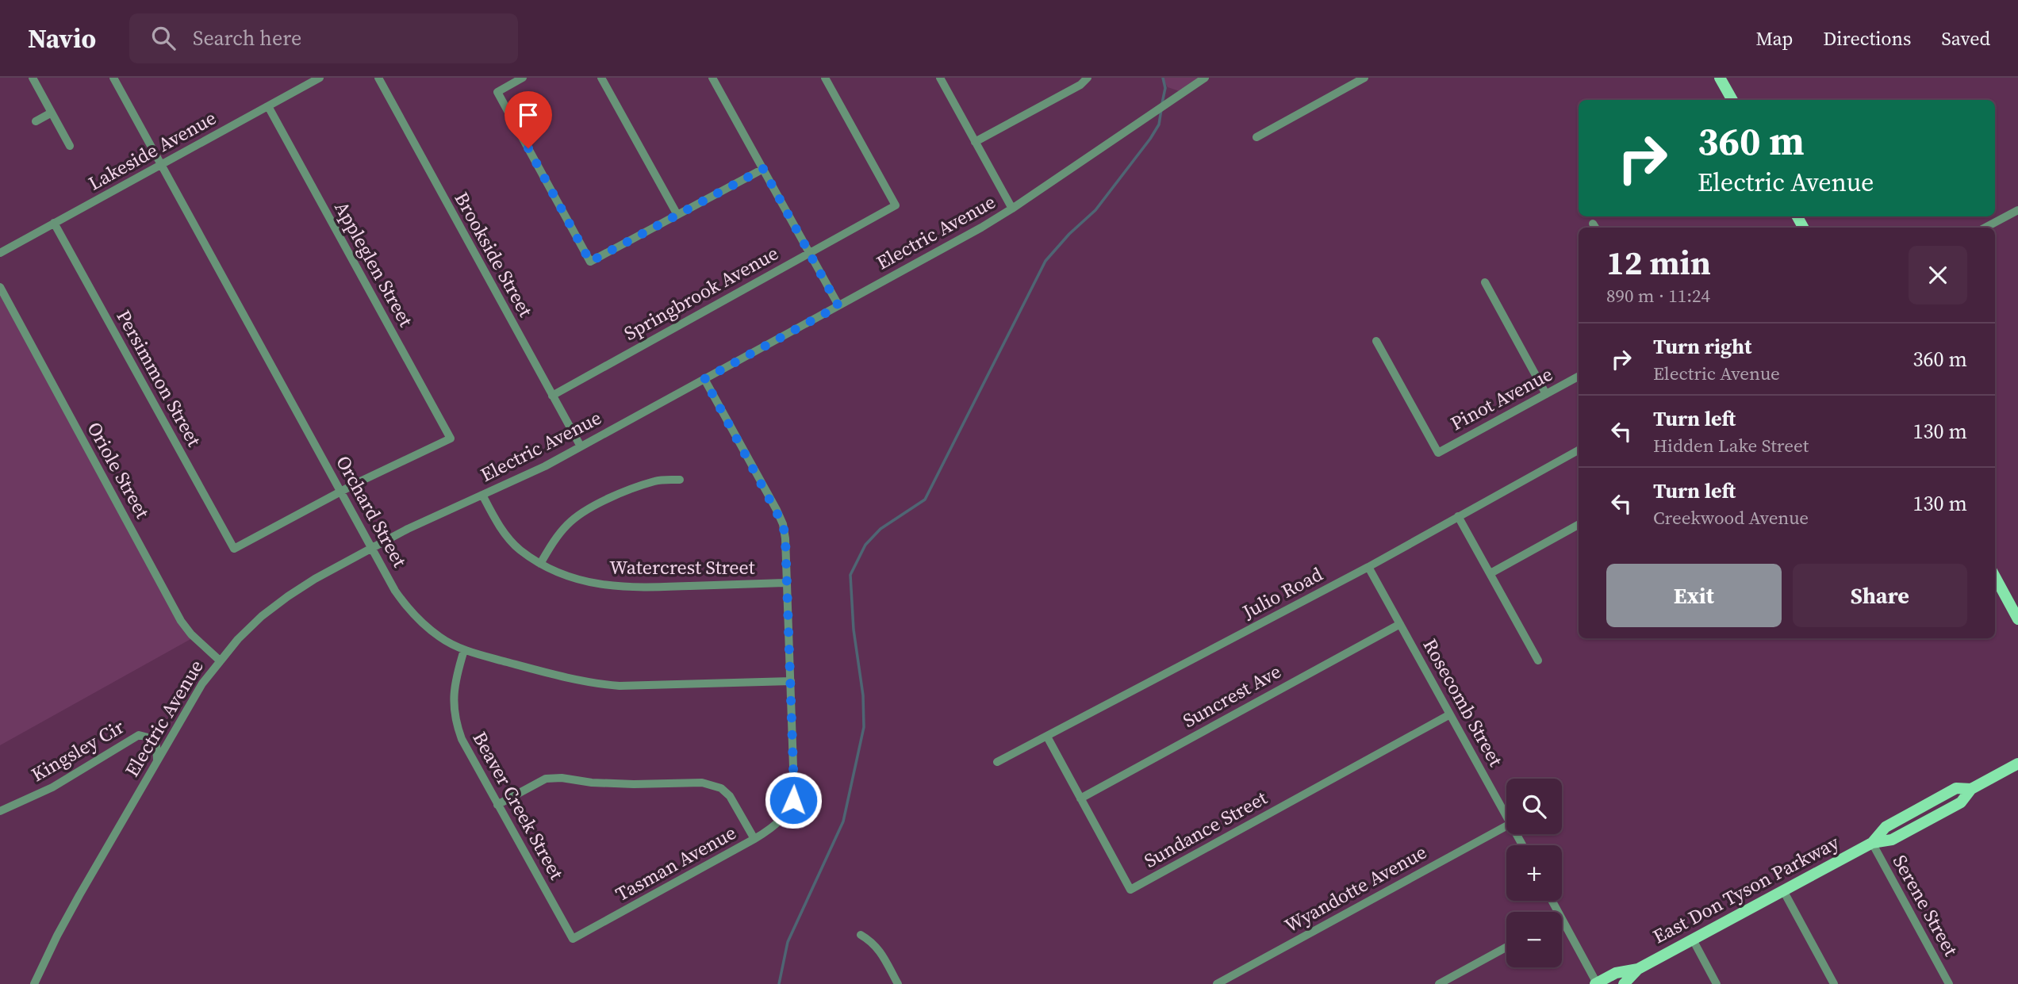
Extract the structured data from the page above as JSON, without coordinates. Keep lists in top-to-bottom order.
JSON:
{
  "streets": {
    "main road": ["East Don Tyson Parkway"],
    "street": [
      "Lakeside Avenue",
      "Electric Avenue",
      "Brookside Street",
      "Appleglen Street",
      "Springbrook Avenue",
      "Persimmon Street",
      "Pinot Avenue",
      "Oriole Street",
      "Orchard Street",
      "Watercrest Street",
      "Julio Road",
      "Suncrest Ave",
      "Rosecomb Street",
      "Kingsley Cir",
      "Beaver Creek Street",
      "Sundance Street",
      "Tasman Avenue",
      "Wyandotte Avenue",
      "Serene Street"
    ]
  },
  "crossings": [
    ["Lakeside Avenue", "Appleglen Street"],
    ["Lakeside Avenue", "Persimmon Street"],
    ["Lakeside Avenue", "Orchard Street"],
    ["Electric Avenue", "Brookside Street"],
    ["Electric Avenue", "Oriole Street"],
    ["Electric Avenue", "Orchard Street"],
    ["Electric Avenue", "Watercrest Street"],
    ["Electric Avenue", "Kingsley Cir"],
    ["Brookside Street", "Springbrook Avenue"],
    ["Appleglen Street", "Persimmon Street"],
    ["Appleglen Street", "Orchard Street"],
    ["Persimmon Street", "Orchard Street"],
    ["Orchard Street", "Beaver Creek Street"],
    ["Orchard Street", "Tasman Avenue"],
    ["Julio Road", "Rosecomb Street"],
    ["Julio Road", "Sundance Street"],
    ["Suncrest Ave", "Rosecomb Street"],
    ["Suncrest Ave", "Sundance Street"],
    ["Rosecomb Street", "Sundance Street"],
    ["Beaver Creek Street", "Tasman Avenue"],
    ["East Don Tyson Parkway", "Serene Street"]
  ],
  "page": {
    "header": "Navio",
    "search": "Search here",
    "nav": ["Map", "Directions", "Saved"],
    "turn": ["360 m", "Electric Avenue"],
    "heading": ["12 min", "890 m · 11:24"],
    "list": [
      {
        "name": "Turn right",
        "note": "Electric Avenue",
        "value": "360 m"
      },
      {
        "name": "Turn left",
        "note": "Hidden Lake Street",
        "value": "130 m"
      },
      {
        "name": "Turn left",
        "note": "Creekwood Avenue",
        "value": "130 m"
      }
    ],
    "buttons": ["Exit", "Share"],
    "map_buttons": ["+", "−"]
  }
}
